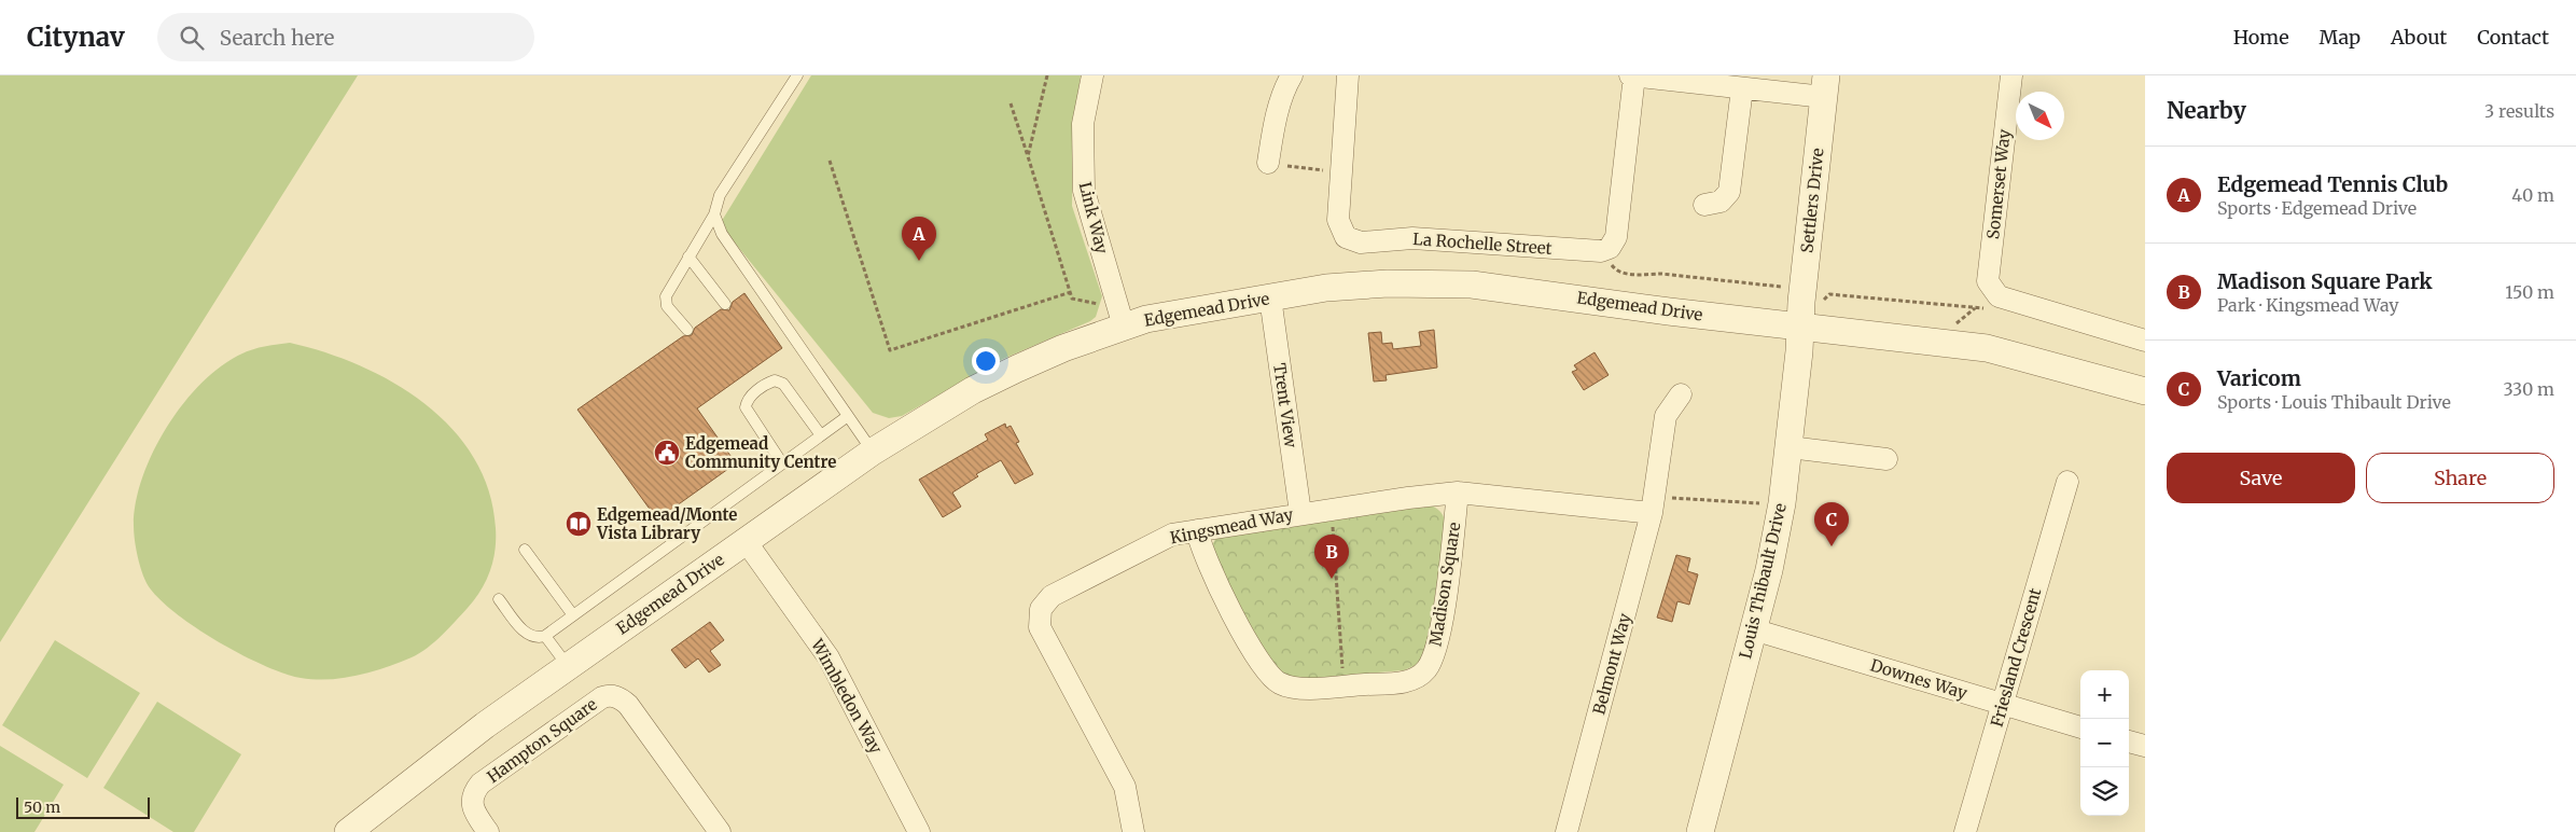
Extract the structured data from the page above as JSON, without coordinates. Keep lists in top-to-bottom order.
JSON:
{
  "streets": {
    "street": [
      "Somerset Way",
      "Settlers Drive",
      "Link Way",
      "La Rochelle Street",
      "Edgemead Drive",
      "Trent View",
      "Kingsmead Way",
      "Louis Thibault Drive",
      "Madison Square",
      "Friesland Crescent",
      "Belmont Way",
      "Downes Way",
      "Wimbledon Way",
      "Hampton Square"
    ]
  },
  "crossings": [
    ["Settlers Drive", "Edgemead Drive"],
    ["Settlers Drive", "Louis Thibault Drive"],
    ["Link Way", "Edgemead Drive"],
    ["Edgemead Drive", "Trent View"],
    ["Edgemead Drive", "Louis Thibault Drive"],
    ["Edgemead Drive", "Wimbledon Way"],
    ["Trent View", "Kingsmead Way"],
    ["Kingsmead Way", "Madison Square"],
    ["Kingsmead Way", "Belmont Way"],
    ["Louis Thibault Drive", "Downes Way"],
    ["Friesland Crescent", "Downes Way"]
  ],
  "places": {
    "public building": ["Edgemead Community Centre"],
    "library": ["Edgemead/Monte Vista Library"]
  },
  "scale_bar": "50 m",
  "north": "bottom right",
  "page": {
    "header": "Citynav",
    "search": "Search here",
    "nav": [
      "Home",
      "Map",
      "About",
      "Contact"
    ],
    "heading": ["Nearby", "3 results"],
    "list": [
      {
        "mark": "A",
        "name": "Edgemead Tennis Club",
        "note": "Sports · Edgemead Drive",
        "value": "40 m"
      },
      {
        "mark": "B",
        "name": "Madison Square Park",
        "note": "Park · Kingsmead Way",
        "value": "150 m"
      },
      {
        "mark": "C",
        "name": "Varicom",
        "note": "Sports · Louis Thibault Drive",
        "value": "330 m"
      }
    ],
    "pins": ["A", "C", "B"],
    "buttons": ["Save", "Share"],
    "map_buttons": ["+", "−"],
    "scale": "50 m"
  }
}
